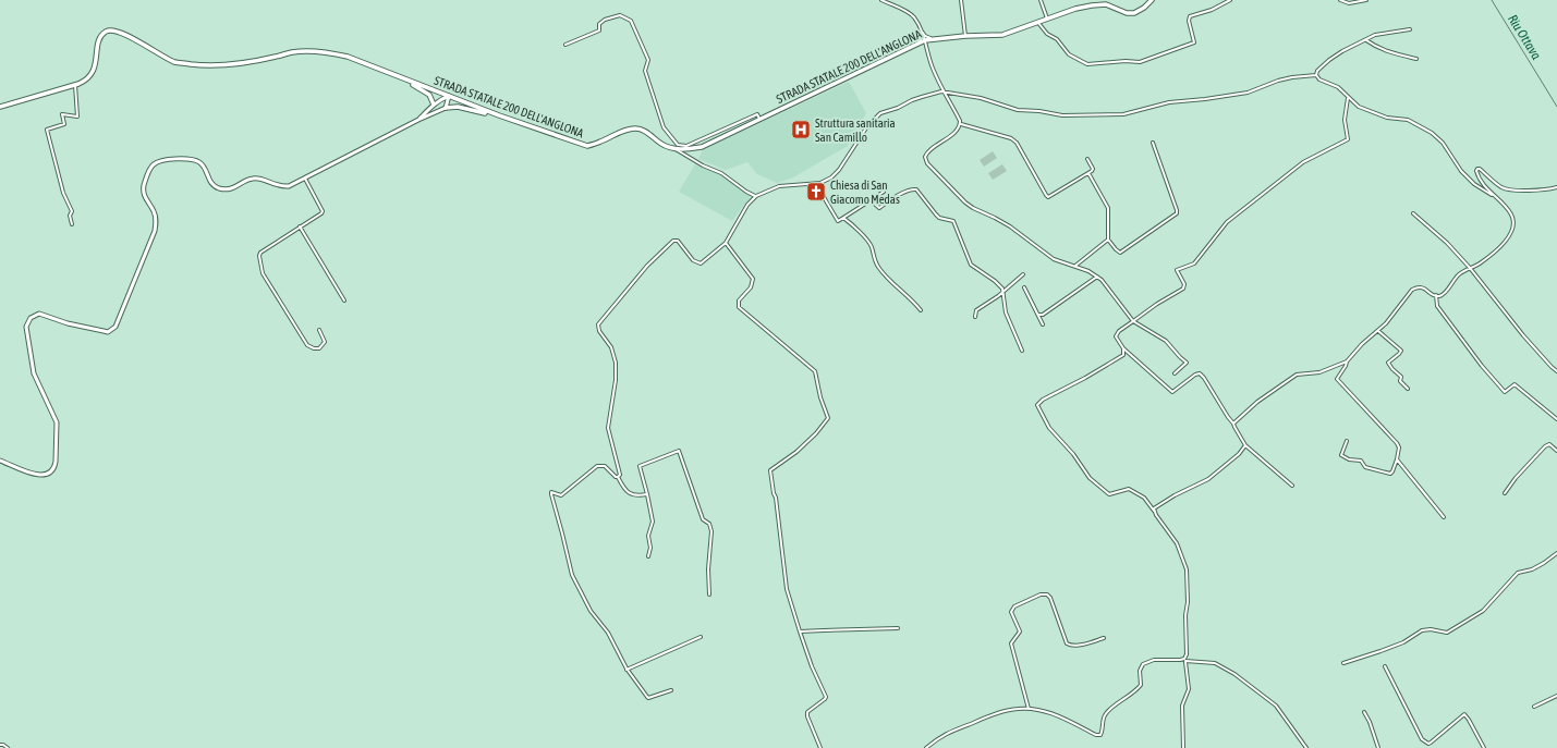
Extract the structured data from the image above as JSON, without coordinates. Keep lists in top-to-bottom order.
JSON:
{
  "streets": {
    "main road": ["STRADA STATALE 200 DELL'ANGLONA"]
  },
  "water": ["Riu Ottava"],
  "places": {
    "hospital": ["Struttura sanitaria San Camillo"],
    "church": ["Chiesa di San Giacomo Medas"]
  }
}
